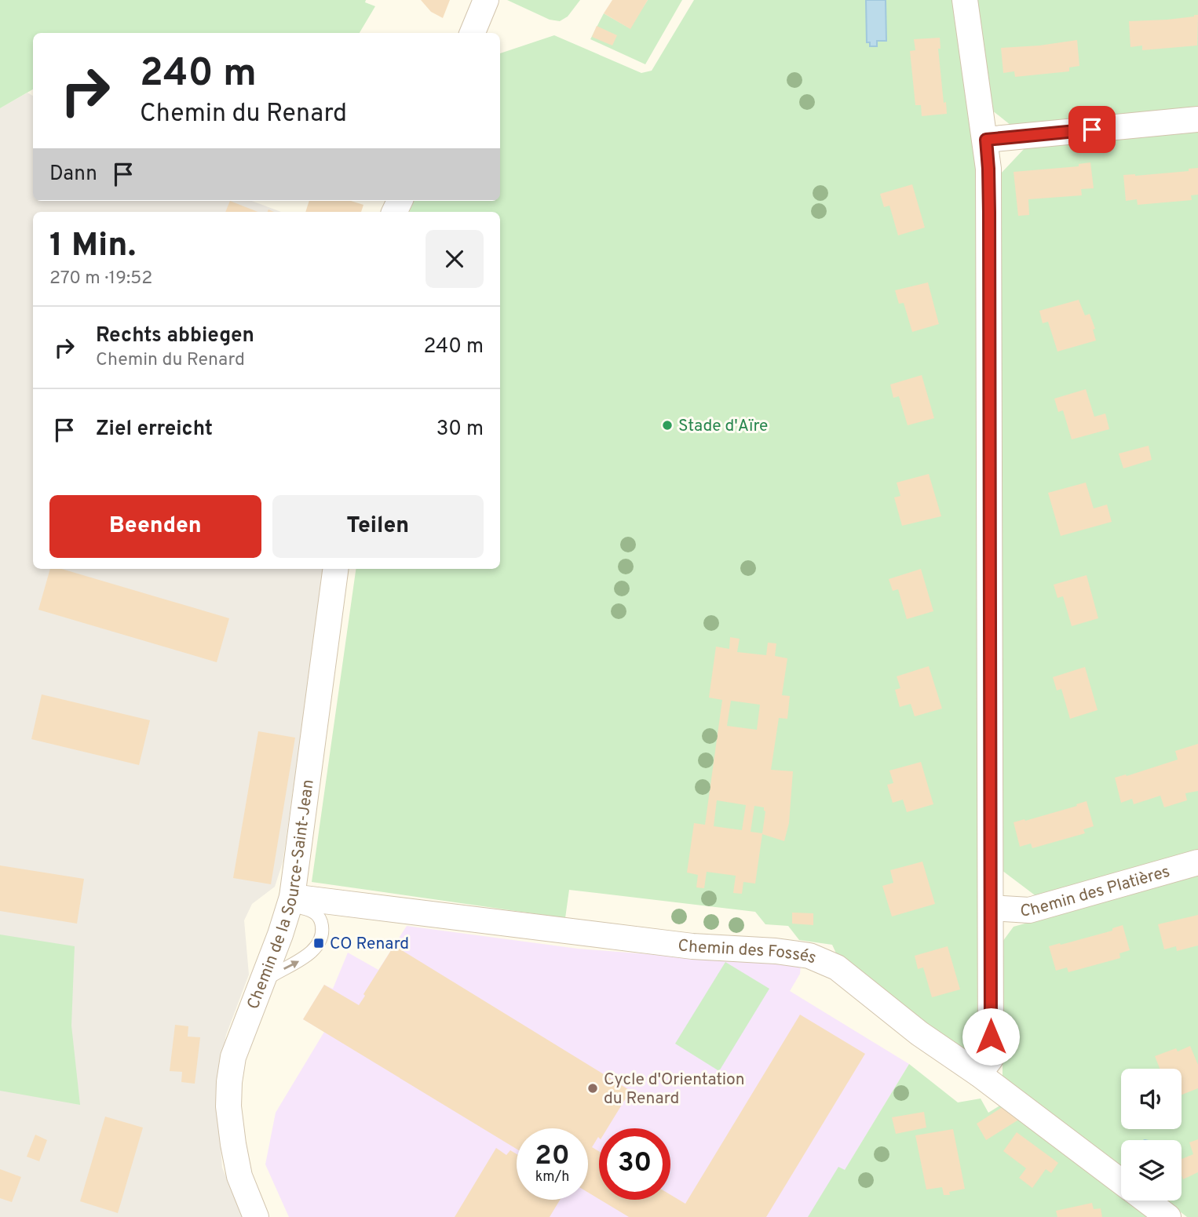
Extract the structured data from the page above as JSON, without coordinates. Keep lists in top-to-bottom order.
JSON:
{
  "streets": {
    "street": ["Chemin des Platières", "Chemin de la Source-Saint-Jean", "Chemin des Fossés"]
  },
  "crossings": [
    ["Chemin de la Source-Saint-Jean", "Chemin des Fossés"]
  ],
  "places": {
    "other": ["Stade d'Aïre", "Cycle d'Orientation du Renard"],
    "transit": ["CO Renard"]
  },
  "page": {
    "turn": ["240 m", "Chemin du Renard"],
    "then": "Dann",
    "heading": ["1 Min.", "270 m · 19:52"],
    "list": [
      {
        "name": "Rechts abbiegen",
        "note": "Chemin du Renard",
        "value": "240 m"
      },
      {
        "name": "Ziel erreicht",
        "value": "30 m"
      }
    ],
    "buttons": ["Beenden", "Teilen"],
    "speed": "20 km/h",
    "limit": "30"
  }
}
